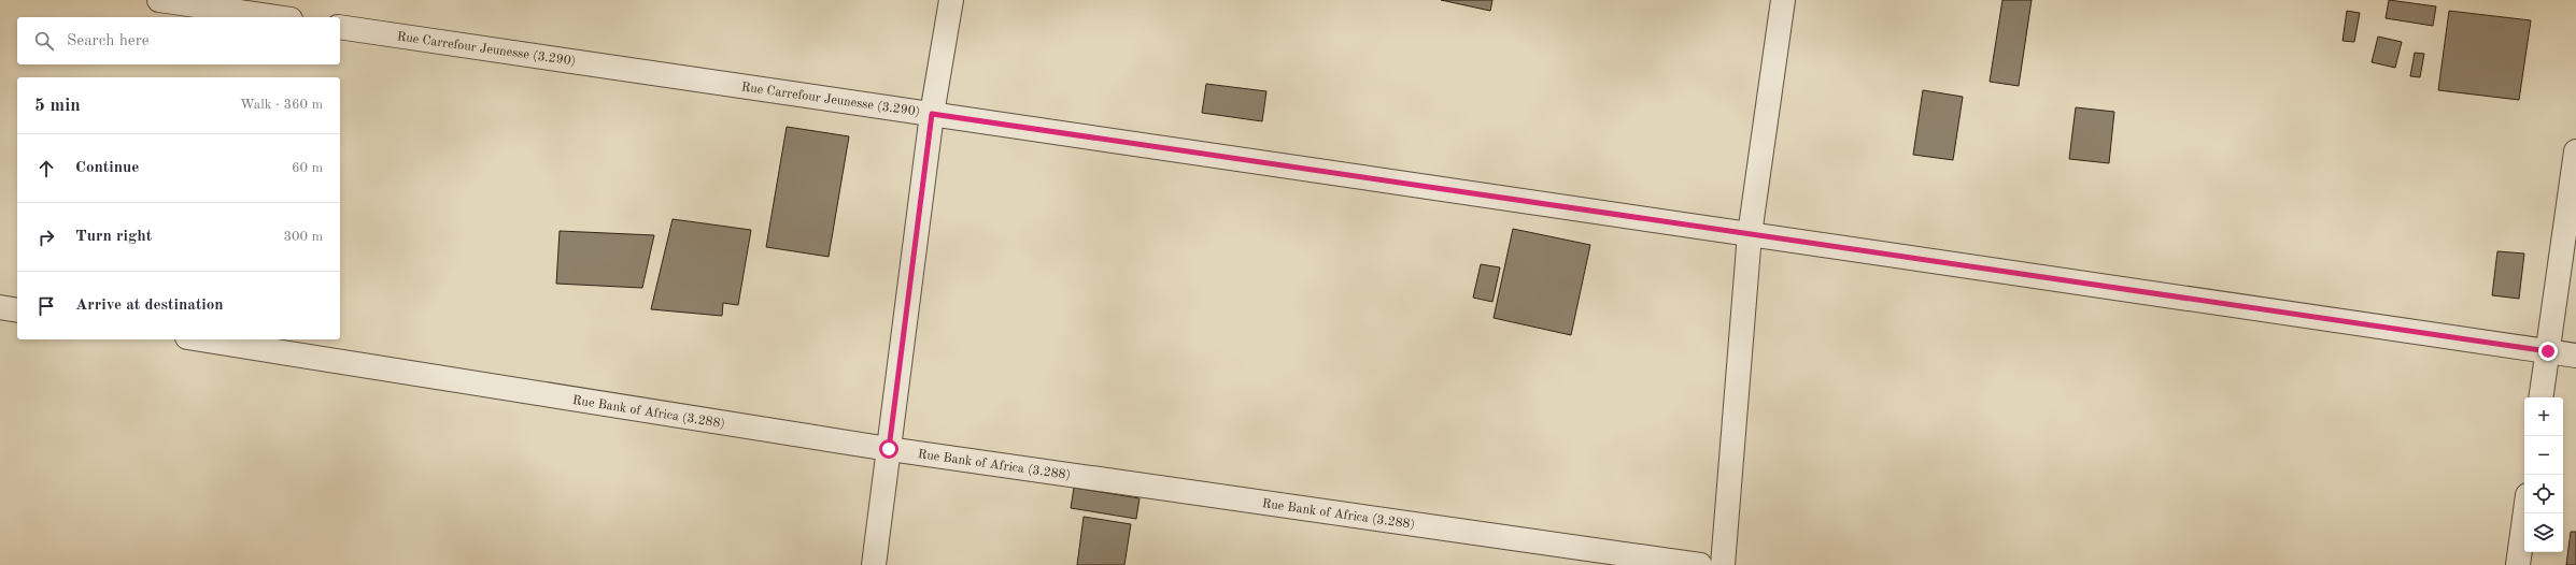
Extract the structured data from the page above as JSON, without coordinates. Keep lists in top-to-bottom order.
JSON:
{
  "streets": {
    "street": ["Rue Carrefour Jeunesse (3.290)", "Rue Bank of Africa (3.288)"]
  },
  "page": {
    "search": "Search here",
    "heading": ["5 min", "Walk · 360 m"],
    "list": [
      ["Continue", "60 m"],
      ["Turn right", "300 m"],
      "Arrive at destination"
    ],
    "map_buttons": ["+", "−"]
  }
}
